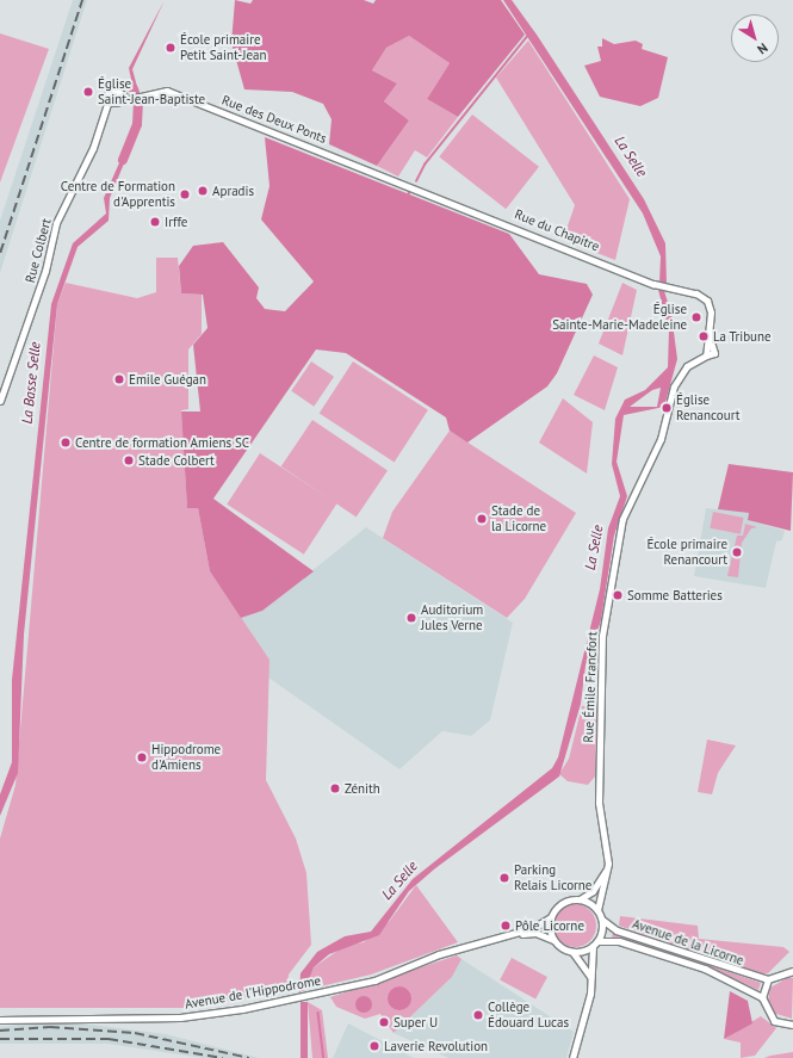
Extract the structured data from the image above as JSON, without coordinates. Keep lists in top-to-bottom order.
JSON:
{
  "streets": {
    "street": [
      "Rue des Deux Ponts",
      "Rue du Chapitre",
      "Rue Colbert",
      "Rue Émile Francfort",
      "Avenue de la Licorne",
      "Avenue de l'Hippodrome"
    ]
  },
  "crossings": [
    ["Rue des Deux Ponts", "Rue du Chapitre"],
    ["Rue des Deux Ponts", "Rue Colbert"],
    ["Rue du Chapitre", "Rue Émile Francfort"],
    ["Rue Émile Francfort", "Avenue de la Licorne"],
    ["Rue Émile Francfort", "Avenue de l'Hippodrome"],
    ["Avenue de la Licorne", "Avenue de l'Hippodrome"]
  ],
  "water": ["La Selle", "La Basse Selle"],
  "places": [
    "École primaire Petit Saint-Jean",
    "Église Saint-Jean-Baptiste",
    "Apradis",
    "Centre de Formation d'Apprentis",
    "Irffe",
    "Église Sainte-Marie-Madeleine",
    "La Tribune",
    "Emile Guégan",
    "Église Renancourt",
    "Centre de formation Amiens SC",
    "Stade Colbert",
    "Stade de la Licorne",
    "École primaire Renancourt",
    "Somme Batteries",
    "Auditorium Jules Verne",
    "Hippodrome d'Amiens",
    "Zénith",
    "Parking Relais Licorne",
    "Pôle Licorne",
    "Collège Édouard Lucas",
    "Super U",
    "Laverie Revolution"
  ],
  "north": "bottom right"
}
